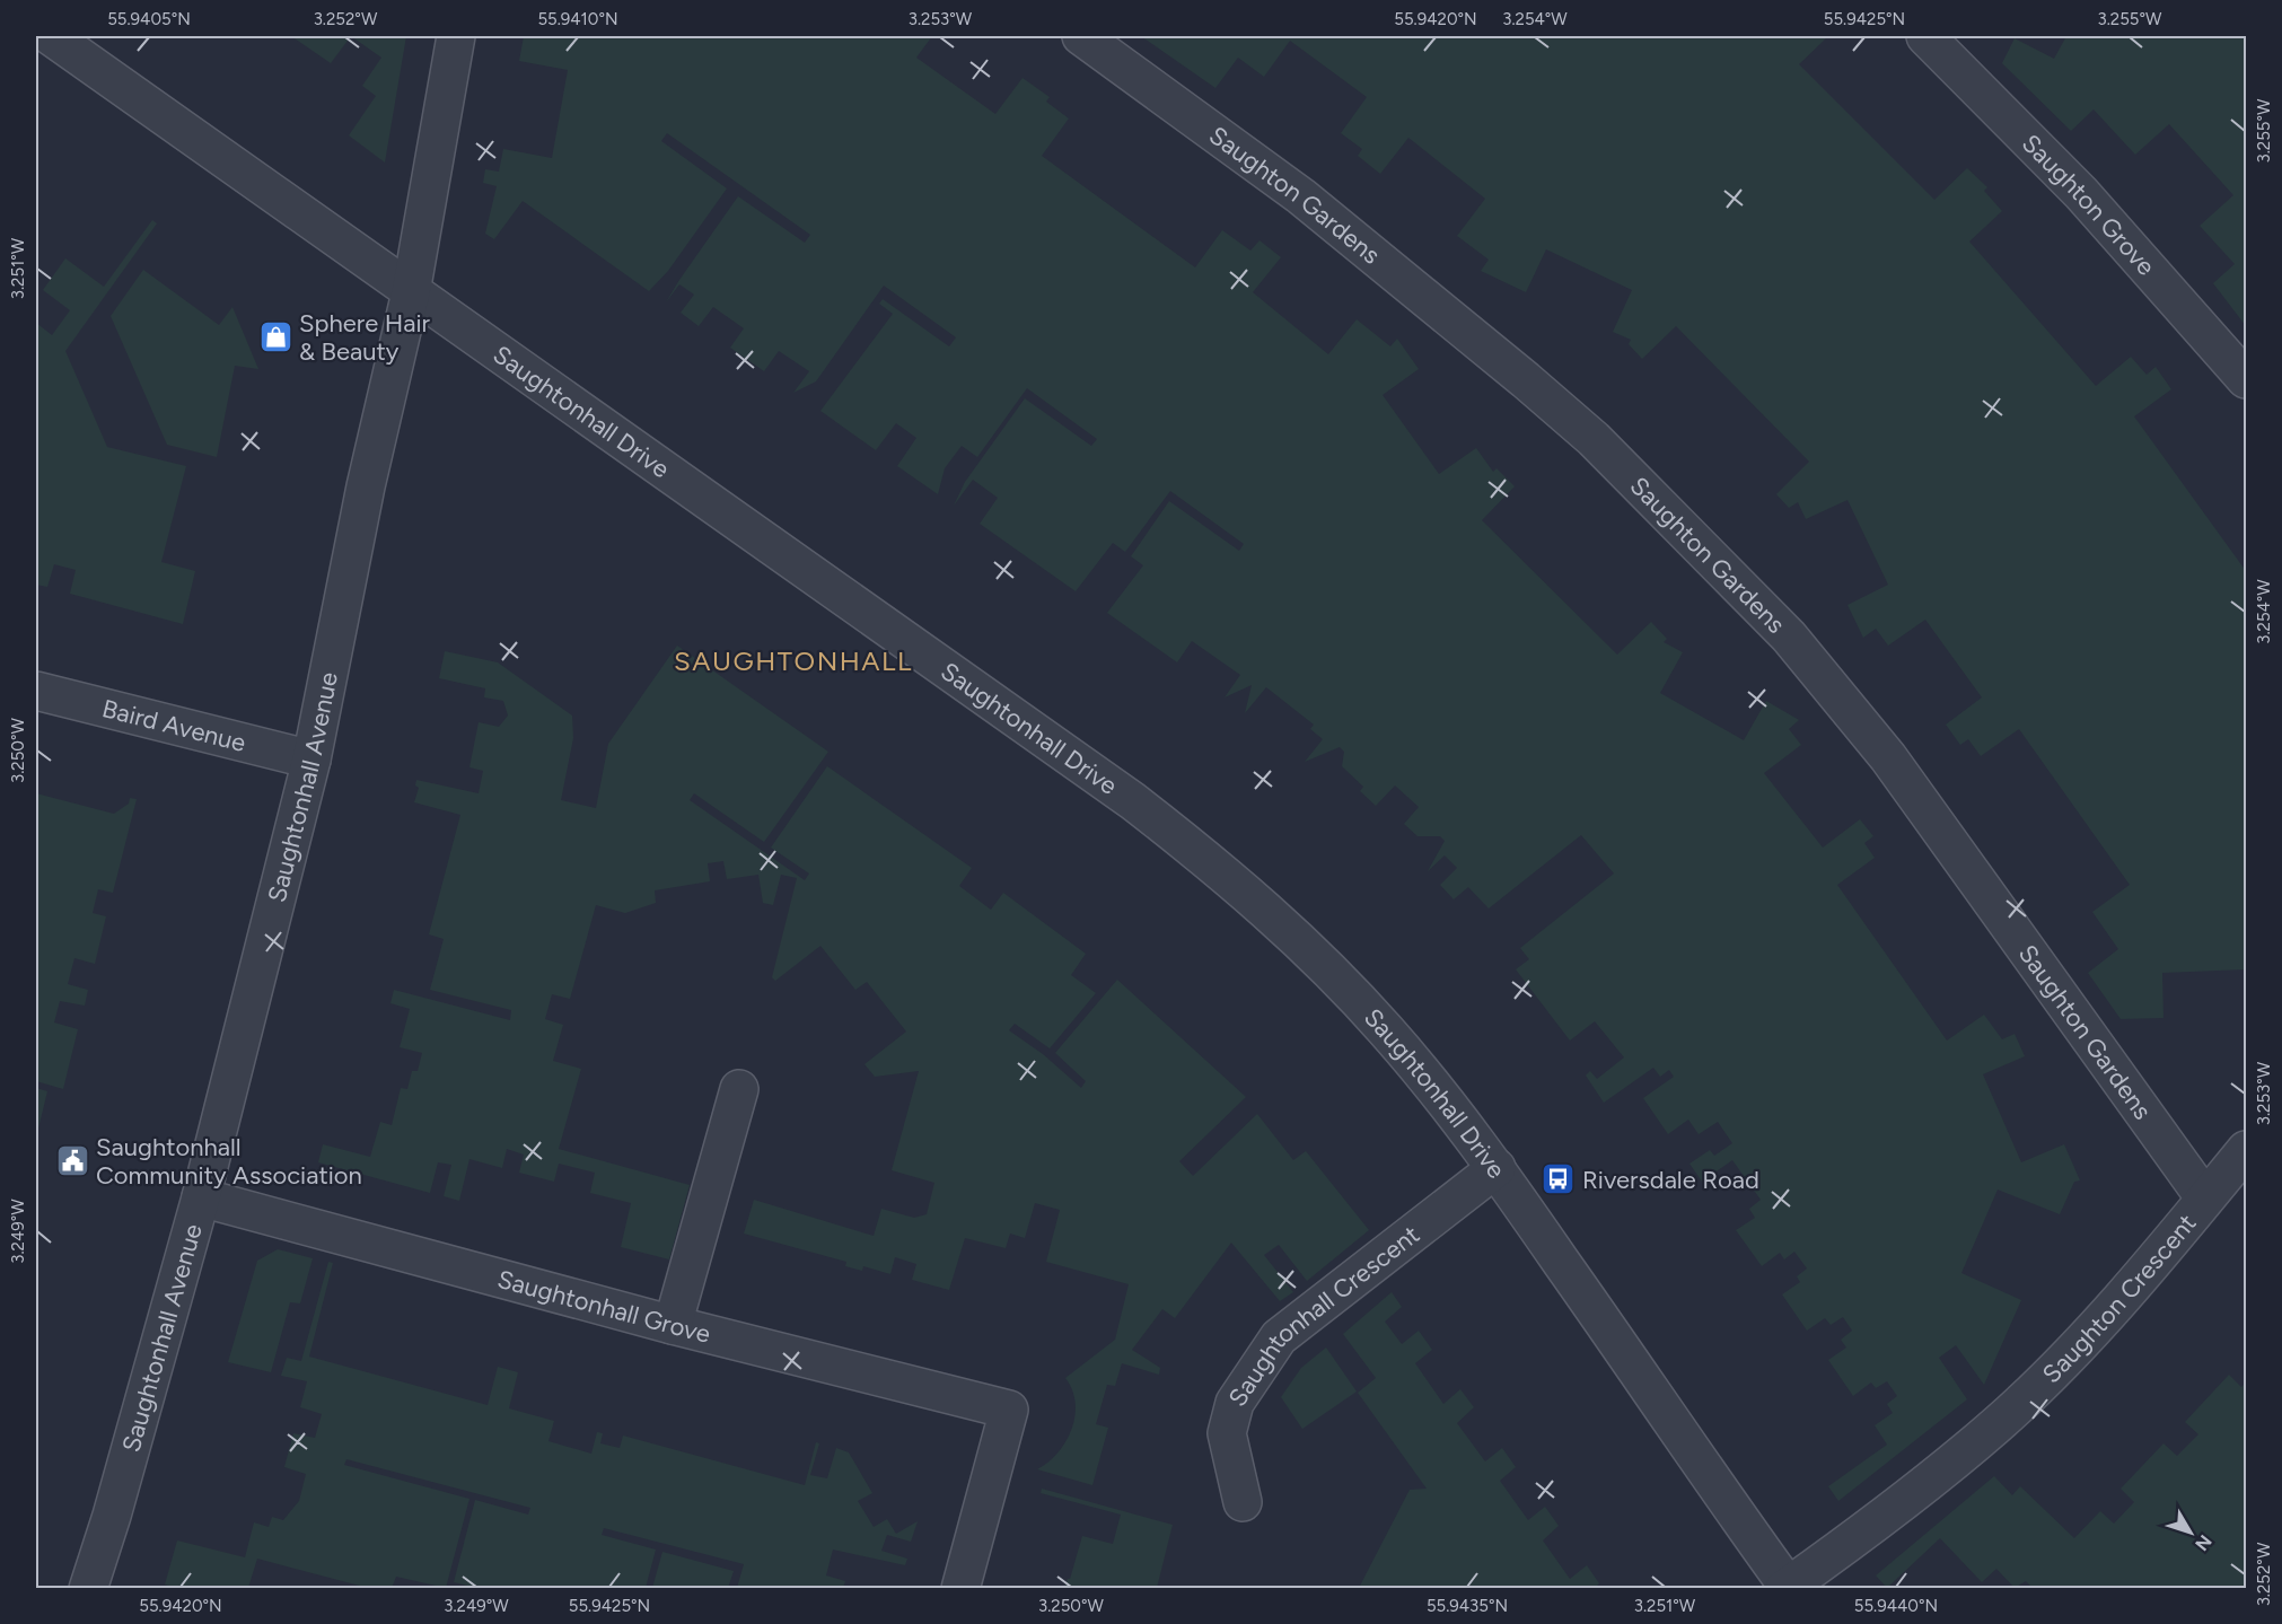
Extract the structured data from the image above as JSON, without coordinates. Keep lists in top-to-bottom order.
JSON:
{
  "streets": {
    "street": [
      "Saughton Gardens",
      "Saughton Grove",
      "Saughtonhall Drive",
      "Baird Avenue",
      "Saughtonhall Avenue",
      "Saughton Crescent",
      "Saughtonhall Grove",
      "Saughtonhall Crescent"
    ]
  },
  "crossings": [
    ["Saughton Gardens", "Saughton Crescent"],
    ["Saughtonhall Drive", "Saughtonhall Avenue"],
    ["Saughtonhall Drive", "Saughton Crescent"],
    ["Saughtonhall Drive", "Saughtonhall Crescent"],
    ["Baird Avenue", "Saughtonhall Avenue"],
    ["Saughtonhall Avenue", "Saughtonhall Grove"]
  ],
  "districts": ["SAUGHTONHALL"],
  "places": {
    "shop": ["Sphere Hair & Beauty"],
    "public building": ["Saughtonhall Community Association"],
    "bus stop": ["Riversdale Road"]
  },
  "north": "bottom right",
  "coordinates": [
    "55.9405°N",
    "3.252°W",
    "55.9410°N",
    "3.253°W",
    "55.9420°N",
    "3.254°W",
    "55.9425°N",
    "3.255°W",
    "3.251°W",
    "3.250°W",
    "3.249°W",
    "55.9435°N",
    "55.9440°N"
  ]
}
